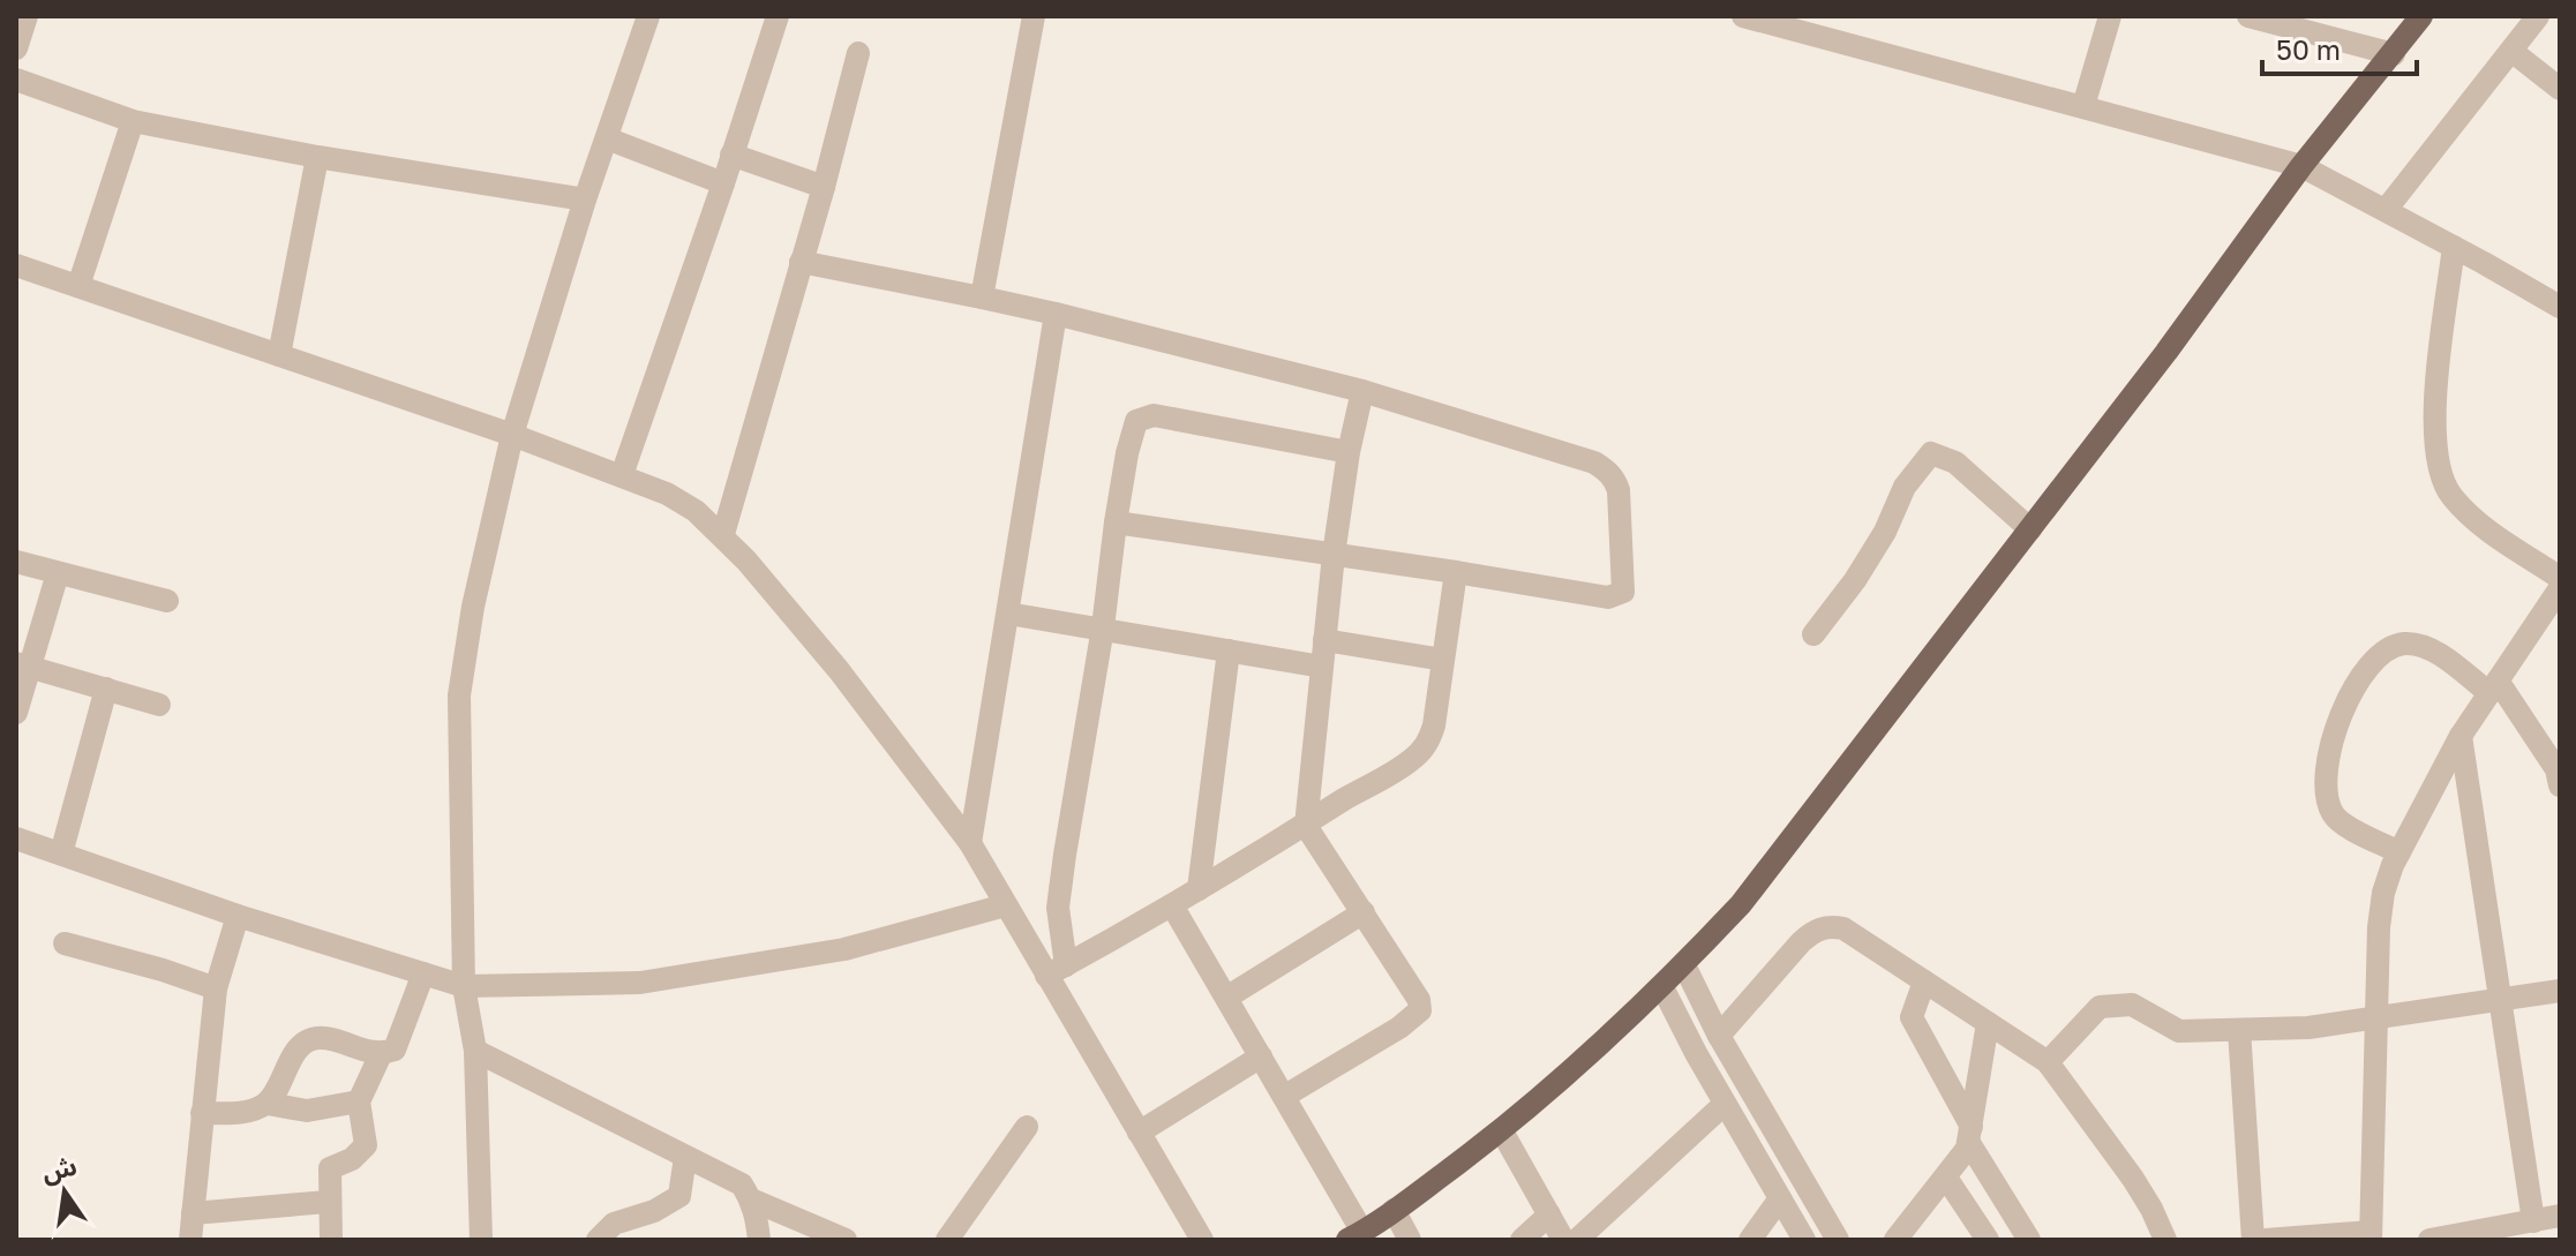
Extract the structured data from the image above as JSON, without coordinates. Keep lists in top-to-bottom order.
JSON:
{
  "scale_bar": "50 m",
  "north": "top"
}
